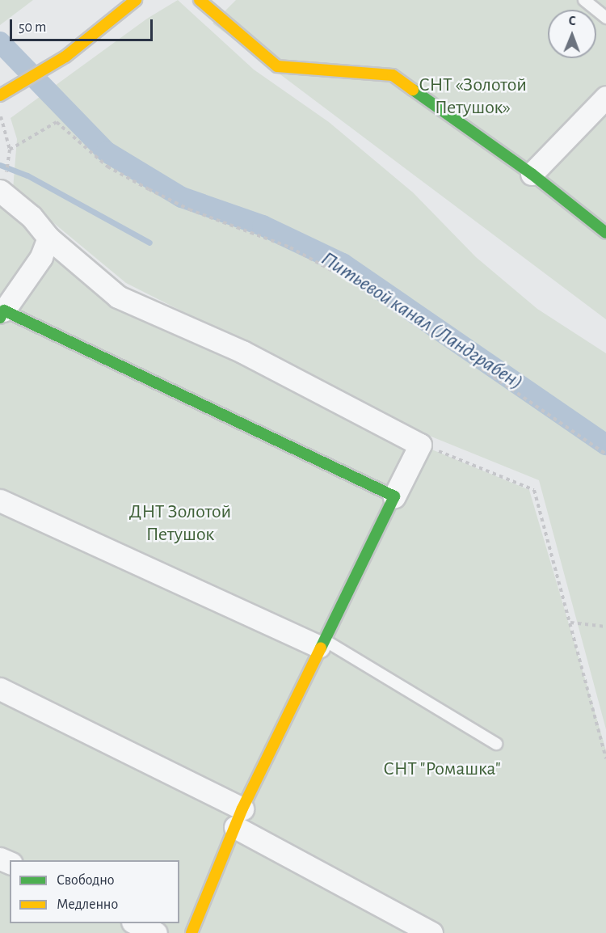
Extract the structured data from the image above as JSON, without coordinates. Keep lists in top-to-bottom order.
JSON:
{
  "water": ["Питьевой канал (Ландграбен)"],
  "parks": ["СНТ «Золотой Петушок»", "ДНТ Золотой Петушок", "СНТ \"Ромашка\""],
  "legend": ["Свободно", "Медленно"],
  "scale_bar": "50 m",
  "north": "top"
}
